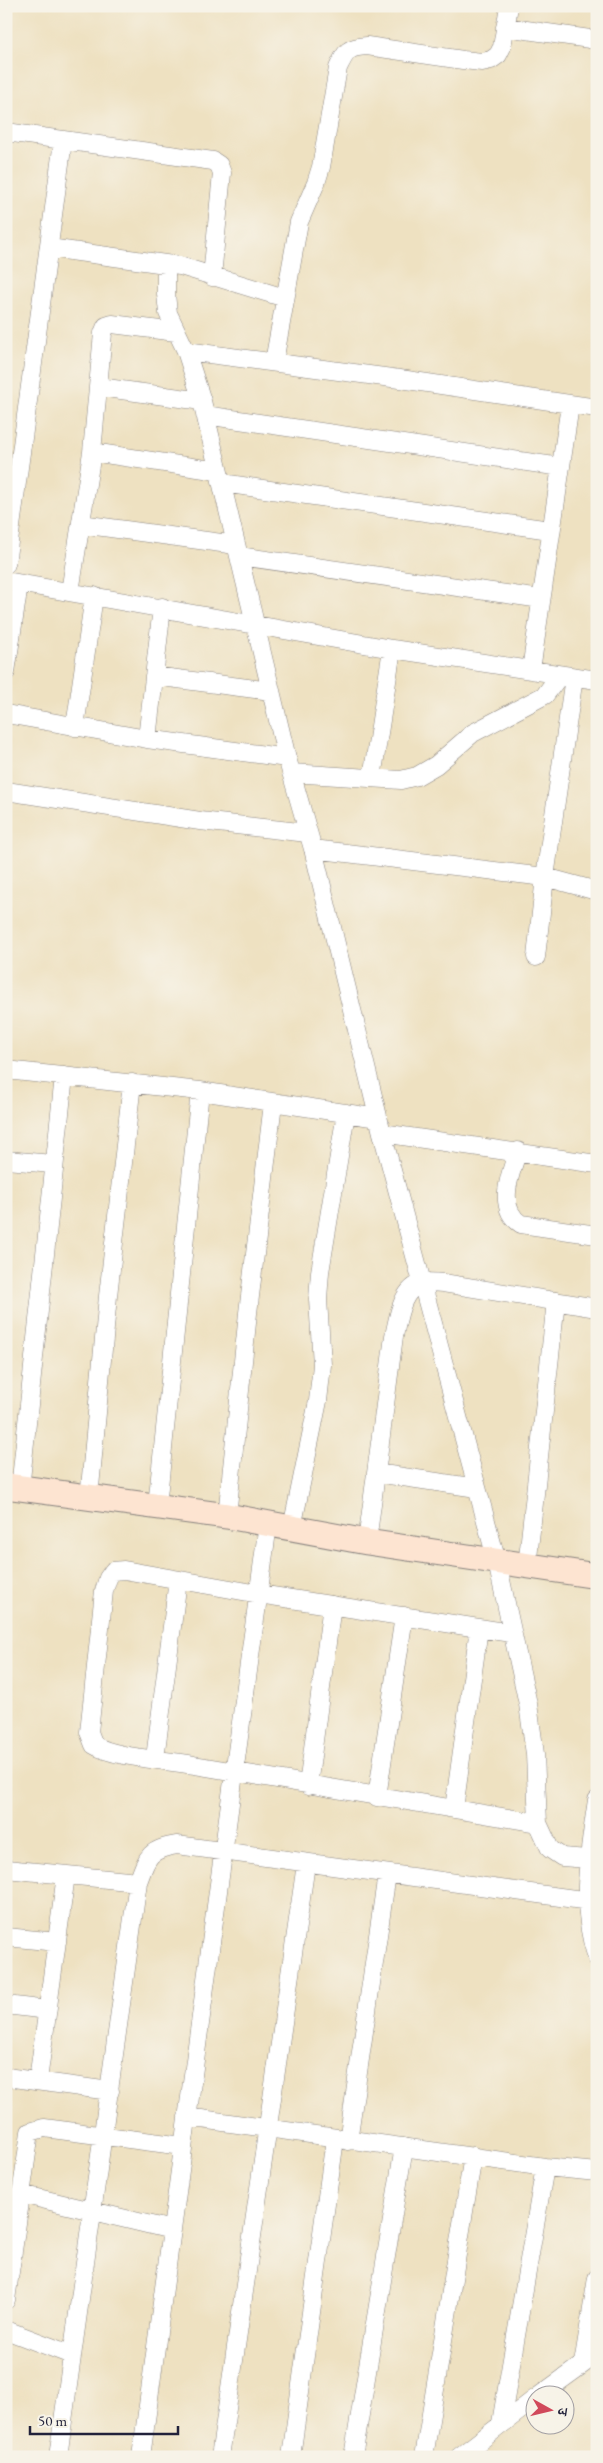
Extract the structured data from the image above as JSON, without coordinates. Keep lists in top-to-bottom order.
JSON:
{
  "scale_bar": "50 m",
  "north": "right"
}
